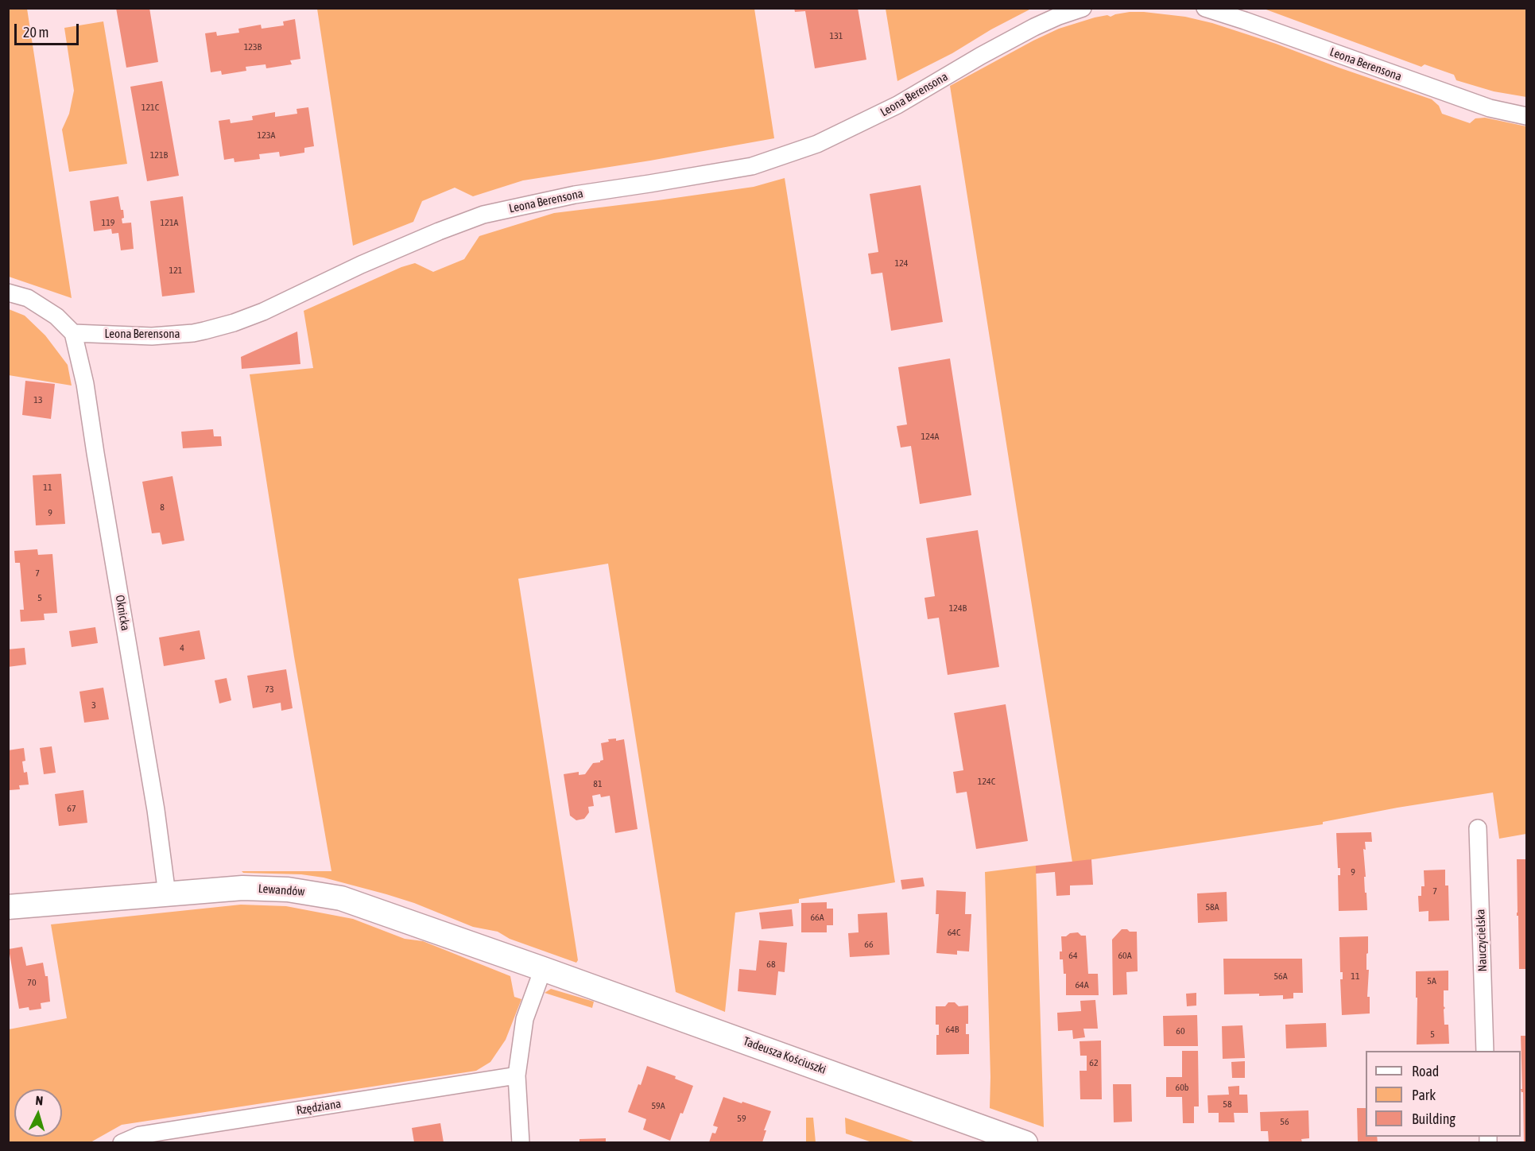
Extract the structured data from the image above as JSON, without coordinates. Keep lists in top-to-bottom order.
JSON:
{
  "streets": {
    "street": [
      "Leona Berensona",
      "Oknicka",
      "Lewandów",
      "Nauczycielska",
      "Tadeusza Kościuszki",
      "Rzędziana"
    ]
  },
  "crossings": [
    ["Leona Berensona", "Oknicka"],
    ["Oknicka", "Lewandów"],
    ["Lewandów", "Tadeusza Kościuszki"]
  ],
  "house_numbers": [
    "131",
    "123B",
    "121C",
    "123A",
    "121B",
    "119",
    "121A",
    "124",
    "121",
    "13",
    "124A",
    "11",
    "8",
    "9",
    "7",
    "5",
    "124B",
    "4",
    "73",
    "3",
    "124C",
    "81",
    "67",
    "9",
    "7",
    "58A",
    "66A",
    "64C",
    "66",
    "64",
    "60A",
    "68",
    "56A",
    "11",
    "5A",
    "70",
    "64A",
    "64B",
    "60",
    "5",
    "62",
    "60b",
    "58",
    "59A",
    "59",
    "56"
  ],
  "legend": ["Road", "Park", "Building"],
  "scale_bar": "20 m",
  "north": "top"
}
